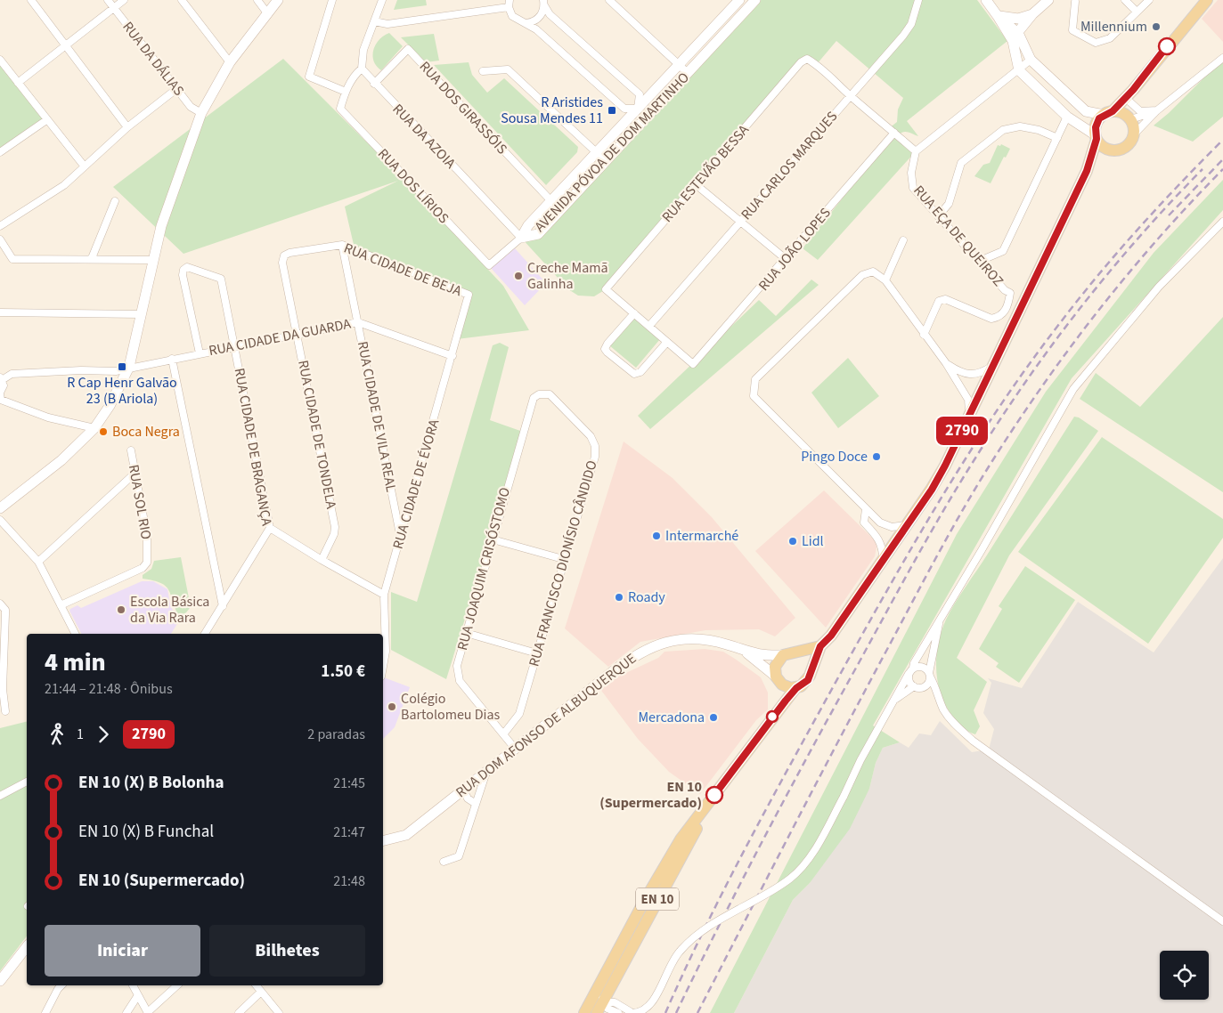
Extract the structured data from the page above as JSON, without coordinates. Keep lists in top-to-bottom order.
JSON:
{
  "streets": {
    "main road": ["EN 10"],
    "street": [
      "RUA DA DÁLIAS",
      "RUA DOS GIRASSÓIS",
      "RUA DA AZOIA",
      "AVENIDA PÓVOA DE DOM MARTINHO",
      "RUA CARLOS MARQUES",
      "RUA ESTEVÃO BESSA",
      "RUA DOS LÍRIOS",
      "RUA EÇA DE QUEIROZ",
      "RUA JOÃO LOPES",
      "RUA CIDADE DE BEJA",
      "RUA CIDADE DA GUARDA",
      "RUA CIDADE DE VILA REAL",
      "RUA CIDADE DE TONDELA",
      "RUA CIDADE DE BRAGANÇA",
      "RUA CIDADE DE ÉVORA",
      "RUA SOL RIO",
      "RUA FRANCISCO DIONÍSIO CÂNDIDO",
      "RUA JOAQUIM CRISÓSTOMO",
      "RUA DOM AFONSO DE ALBUQUERQUE"
    ]
  },
  "crossings": [
    ["RUA DOS GIRASSÓIS", "RUA DA AZOIA"],
    ["RUA DOS GIRASSÓIS", "AVENIDA PÓVOA DE DOM MARTINHO"],
    ["RUA DA AZOIA", "AVENIDA PÓVOA DE DOM MARTINHO"],
    ["RUA DA AZOIA", "RUA DOS LÍRIOS"],
    ["AVENIDA PÓVOA DE DOM MARTINHO", "RUA DOS LÍRIOS"],
    ["RUA CARLOS MARQUES", "RUA ESTEVÃO BESSA"],
    ["RUA CIDADE DE BEJA", "RUA CIDADE DE VILA REAL"],
    ["RUA CIDADE DE BEJA", "RUA CIDADE DE TONDELA"],
    ["RUA CIDADE DE BEJA", "RUA CIDADE DE ÉVORA"],
    ["RUA CIDADE DA GUARDA", "RUA CIDADE DE VILA REAL"],
    ["RUA CIDADE DA GUARDA", "RUA CIDADE DE TONDELA"],
    ["RUA CIDADE DA GUARDA", "RUA CIDADE DE BRAGANÇA"],
    ["RUA CIDADE DA GUARDA", "RUA CIDADE DE ÉVORA"],
    ["RUA CIDADE DE VILA REAL", "RUA CIDADE DE ÉVORA"],
    ["RUA FRANCISCO DIONÍSIO CÂNDIDO", "RUA JOAQUIM CRISÓSTOMO"],
    ["RUA DOM AFONSO DE ALBUQUERQUE", "EN 10"]
  ],
  "places": {
    "other": [
      "Millennium",
      "Creche Mamã Galinha",
      "Boca Negra",
      "Pingo Doce",
      "Intermarché",
      "Lidl",
      "Roady",
      "Escola Básica da Via Rara",
      "Colégio Bartolomeu Dias",
      "Mercadona",
      "EN 10 (Supermercado)"
    ],
    "transit": ["R Aristides Sousa Mendes 11", "R Cap Henr Galvão 23 (B Ariola)"]
  },
  "lines": ["bus line 2790"],
  "page": {
    "on_map": "2790",
    "heading": ["4 min", "21:44 – 21:48 · Ônibus", "1.50 €"],
    "legs": ["1", "2790", "2 paradas"],
    "list": [
      {
        "name": "EN 10 (X) B Bolonha",
        "value": "21:45"
      },
      {
        "name": "EN 10 (X) B Funchal",
        "value": "21:47"
      },
      {
        "name": "EN 10 (Supermercado)",
        "value": "21:48"
      }
    ],
    "buttons": ["Iniciar", "Bilhetes"]
  }
}
